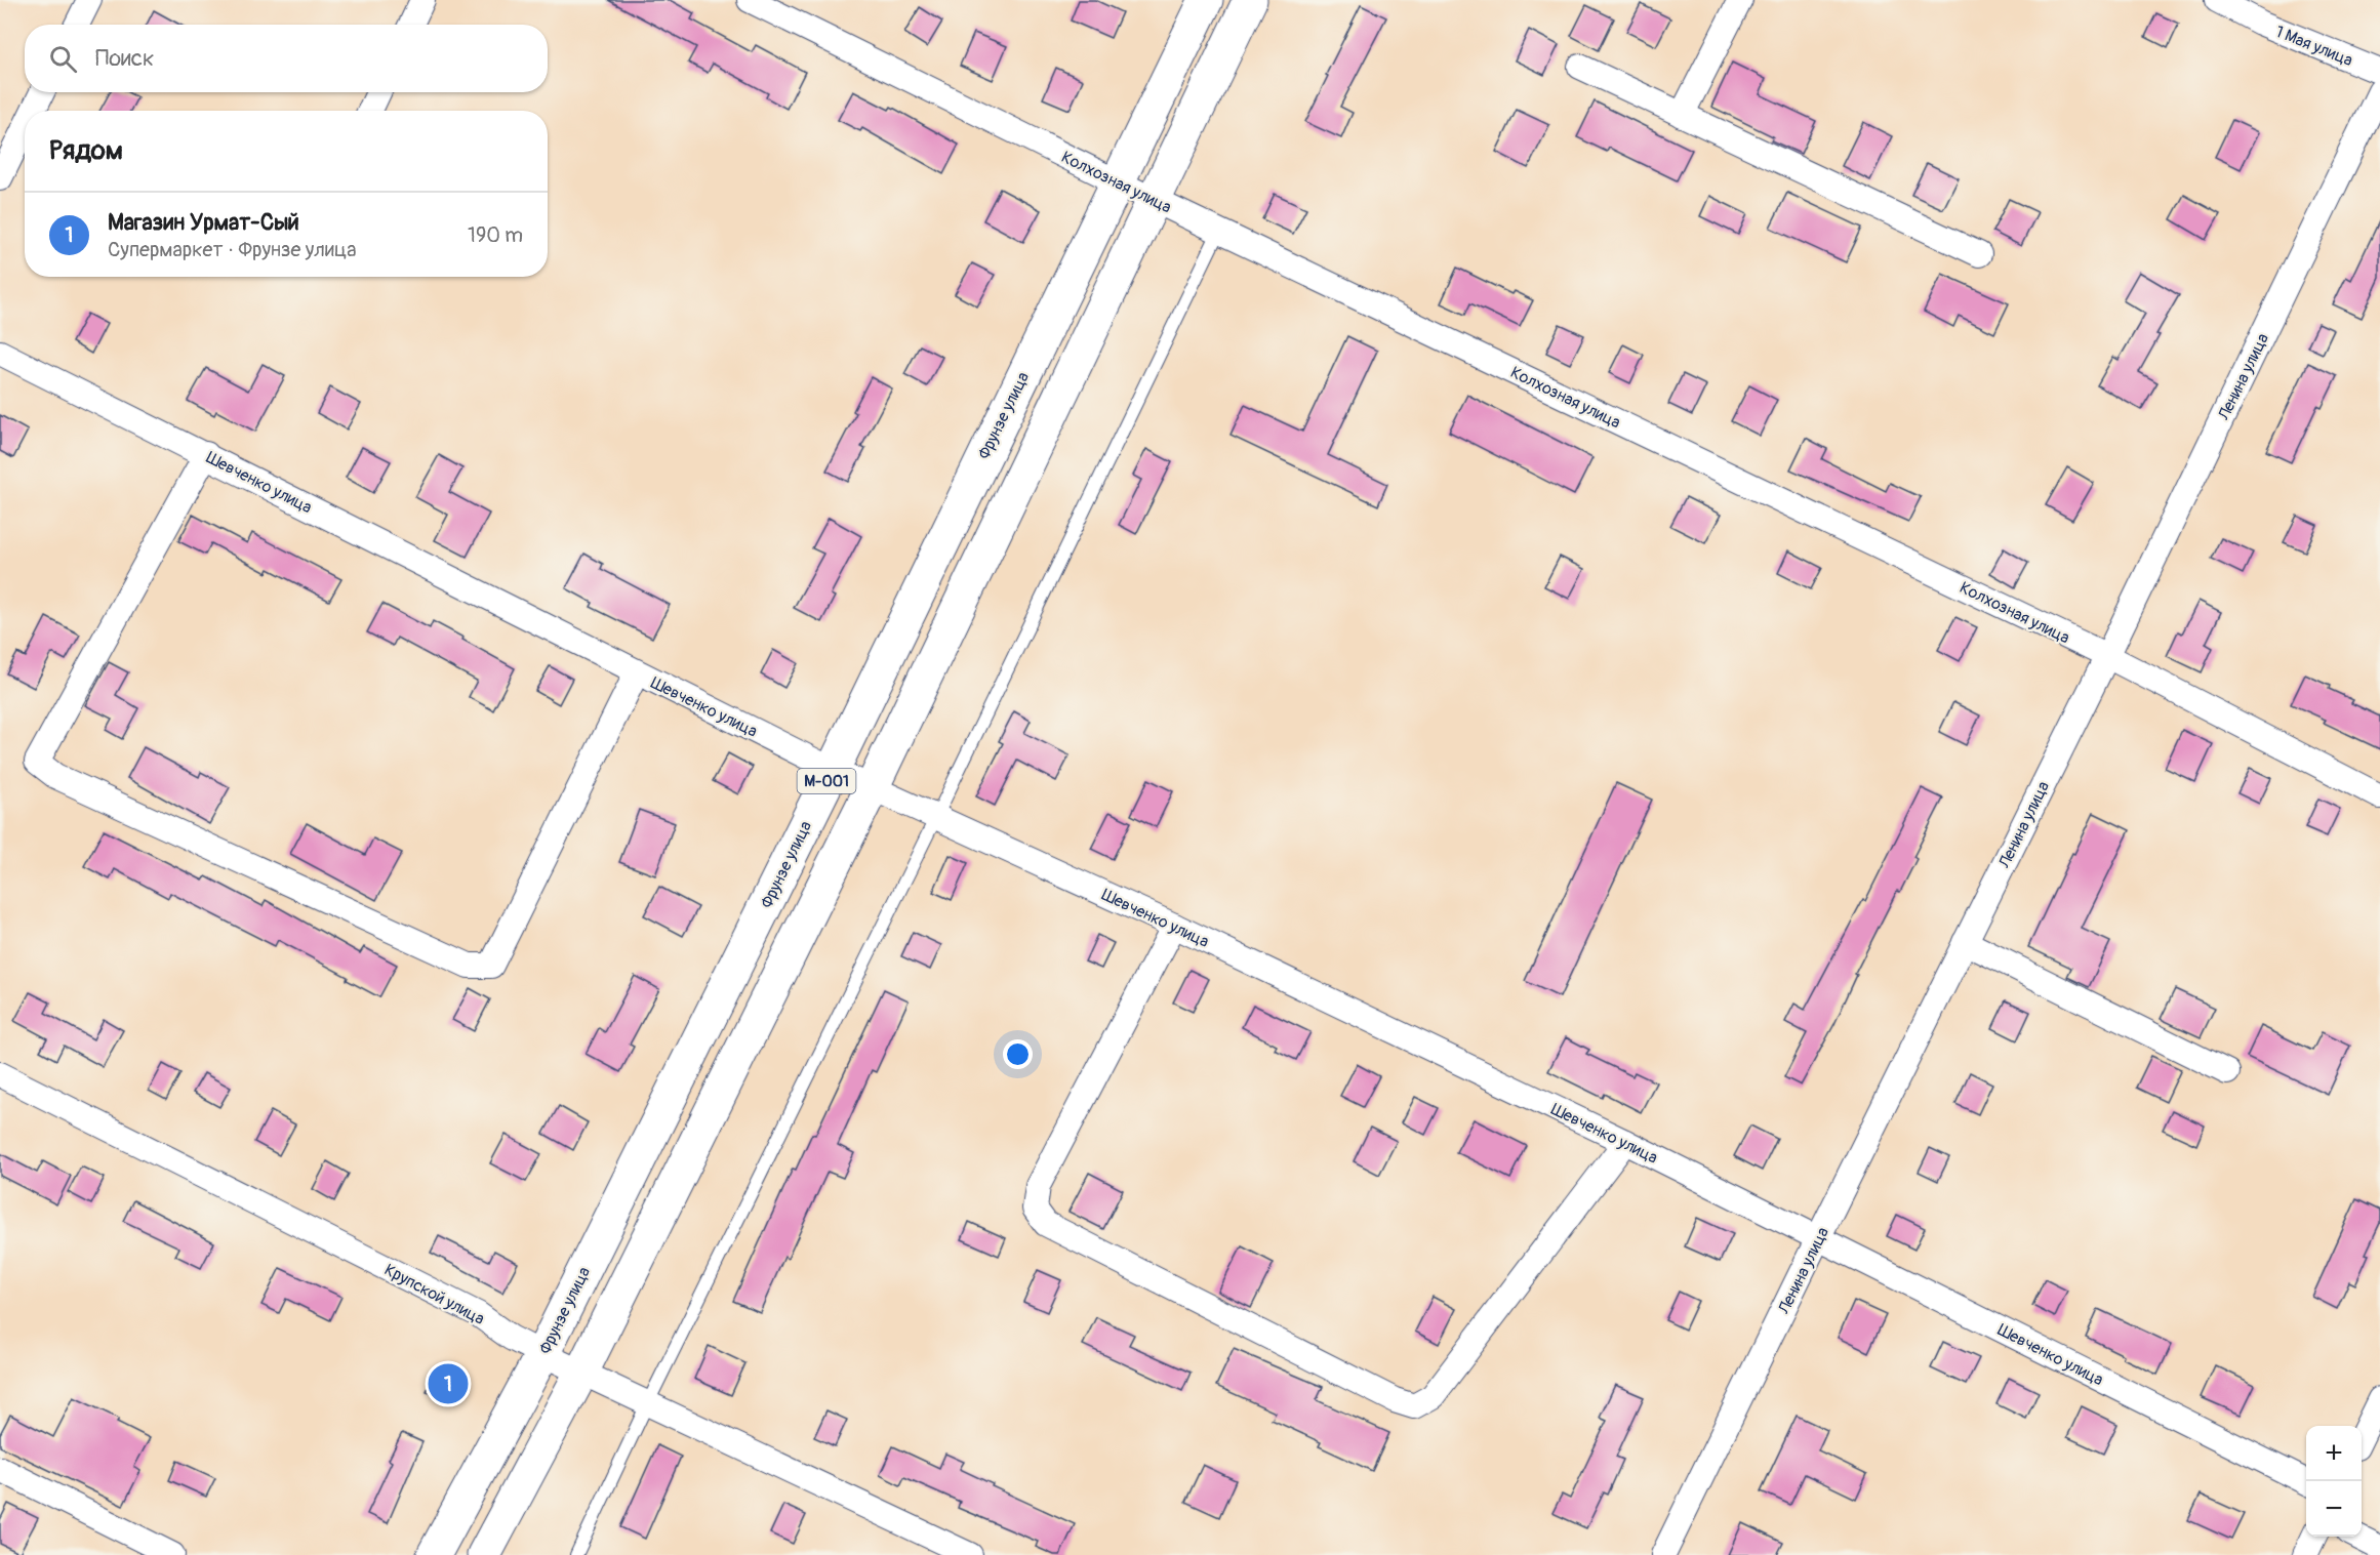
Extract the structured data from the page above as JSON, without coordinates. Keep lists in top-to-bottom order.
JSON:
{
  "streets": {
    "main road": ["Фрунзе улица", "M-001"],
    "street": [
      "1 Мая улица",
      "Колхозная улица",
      "Ленина улица",
      "Шевченко улица",
      "Крупской улица"
    ]
  },
  "crossings": [
    ["Колхозная улица", "Ленина улица"],
    ["Колхозная улица", "Фрунзе улица"],
    ["Колхозная улица", "M-001"],
    ["Ленина улица", "Шевченко улица"],
    ["Фрунзе улица", "Шевченко улица"],
    ["Фрунзе улица", "Крупской улица"],
    ["Шевченко улица", "M-001"],
    ["M-001", "Крупской улица"]
  ],
  "page": {
    "search": "Поиск",
    "heading": "Рядом",
    "list": [
      {
        "mark": "1",
        "name": "Магазин Урмат-Сый",
        "note": "Супермаркет · Фрунзе улица",
        "value": "190 m"
      }
    ],
    "pins": "1",
    "map_buttons": ["+", "−"]
  }
}
